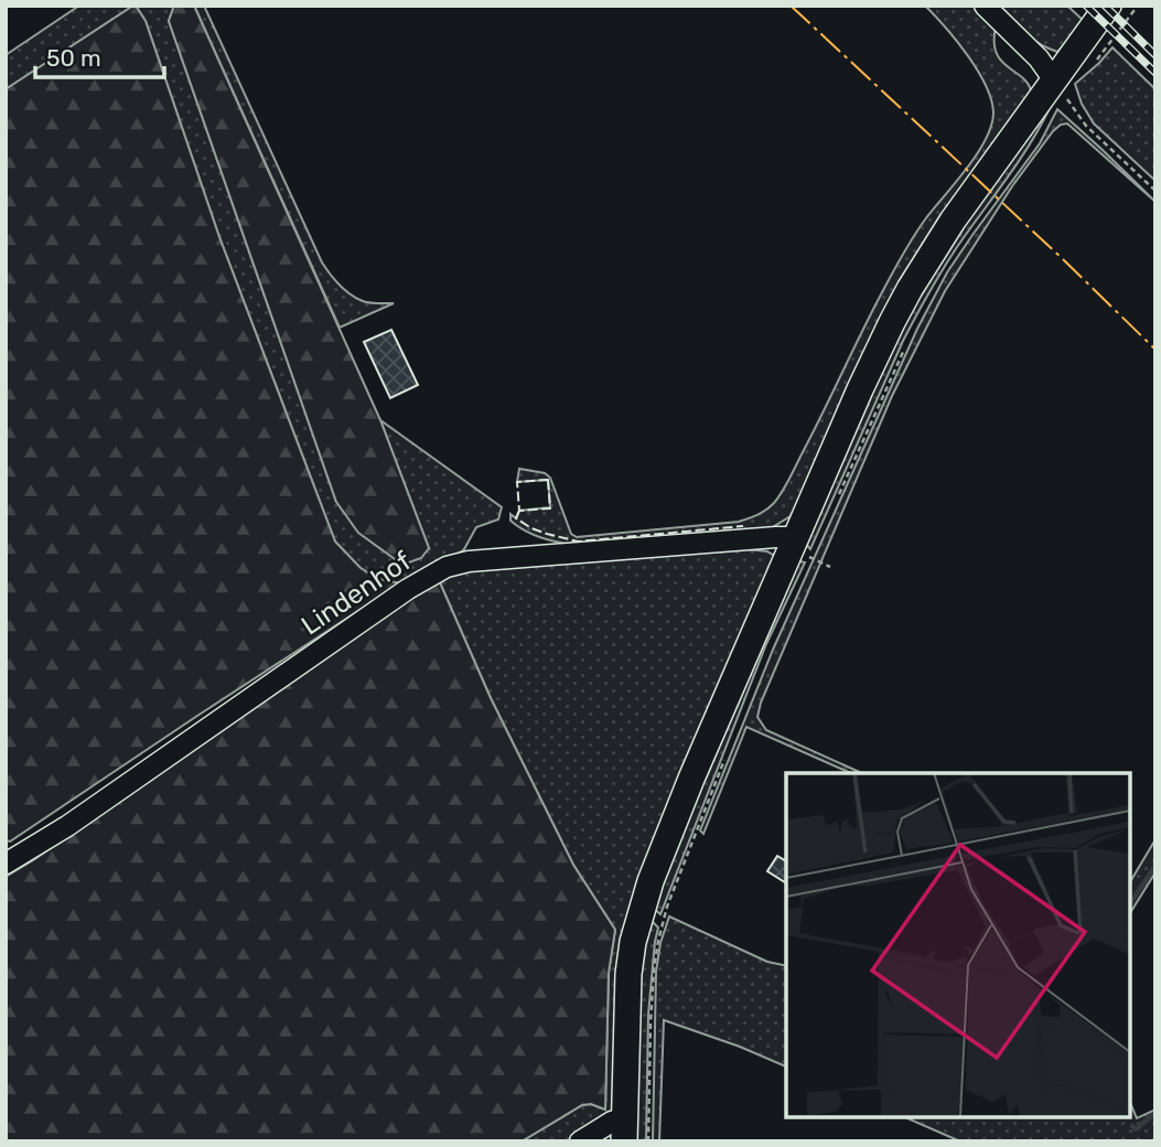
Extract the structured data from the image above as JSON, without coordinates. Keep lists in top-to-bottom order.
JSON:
{
  "streets": {
    "street": ["Lindenhof"]
  },
  "scale_bar": "50 m"
}
